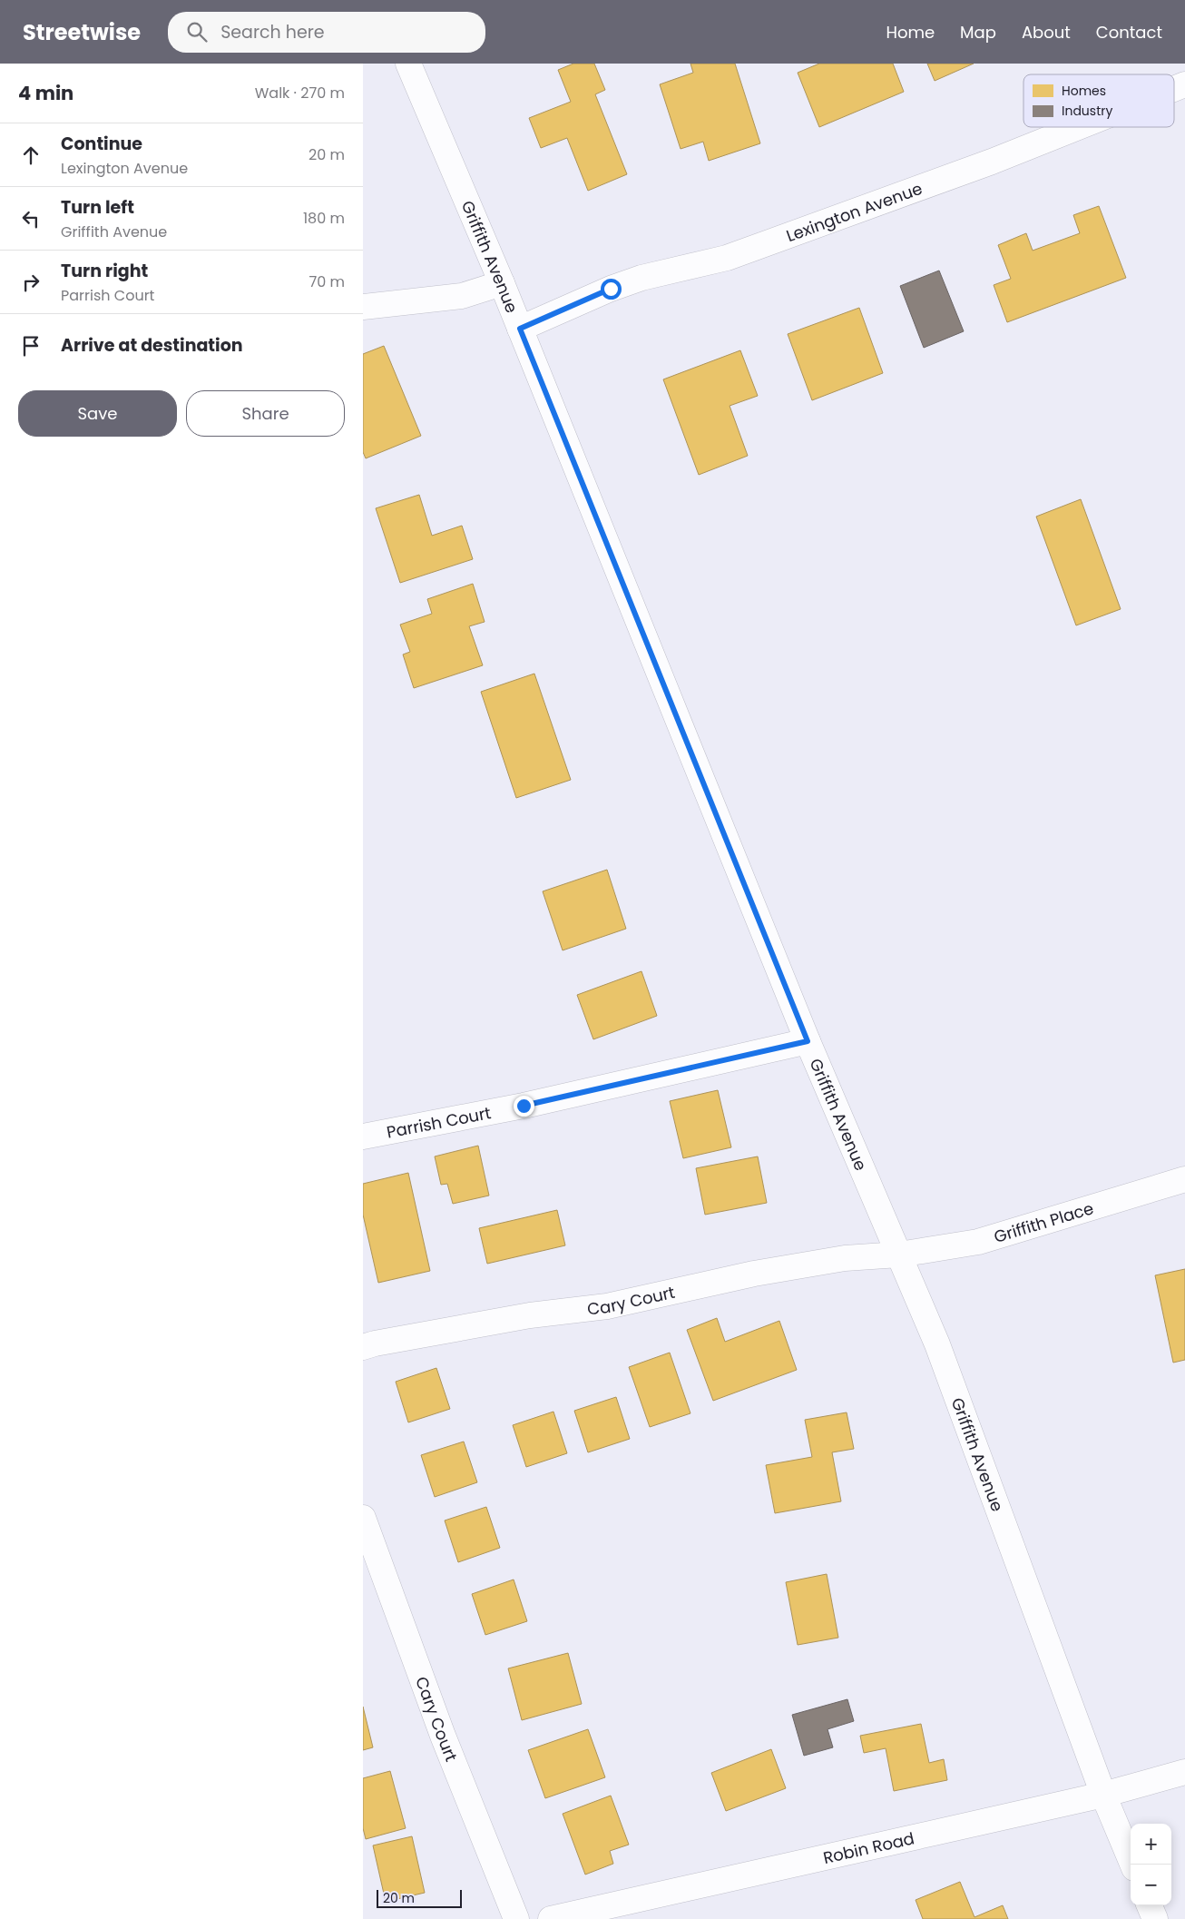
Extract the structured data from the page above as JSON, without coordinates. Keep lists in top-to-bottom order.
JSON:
{
  "streets": {
    "street": [
      "Lexington Avenue",
      "Griffith Avenue",
      "Parrish Court",
      "Griffith Place",
      "Cary Court",
      "Robin Road"
    ]
  },
  "crossings": [
    ["Lexington Avenue", "Griffith Avenue"],
    ["Griffith Avenue", "Parrish Court"],
    ["Griffith Avenue", "Griffith Place"],
    ["Griffith Avenue", "Cary Court"],
    ["Griffith Avenue", "Robin Road"],
    ["Griffith Place", "Cary Court"]
  ],
  "legend": ["Homes", "Industry"],
  "scale_bar": "20 m",
  "page": {
    "header": "Streetwise",
    "search": "Search here",
    "nav": [
      "Home",
      "Map",
      "About",
      "Contact"
    ],
    "heading": ["4 min", "Walk · 270 m"],
    "list": [
      ["Continue", "Lexington Avenue", "20 m"],
      ["Turn left", "Griffith Avenue", "180 m"],
      ["Turn right", "Parrish Court", "70 m"],
      "Arrive at destination"
    ],
    "buttons": ["Save", "Share"],
    "map_buttons": ["+", "−"],
    "scale": "20 m"
  }
}
